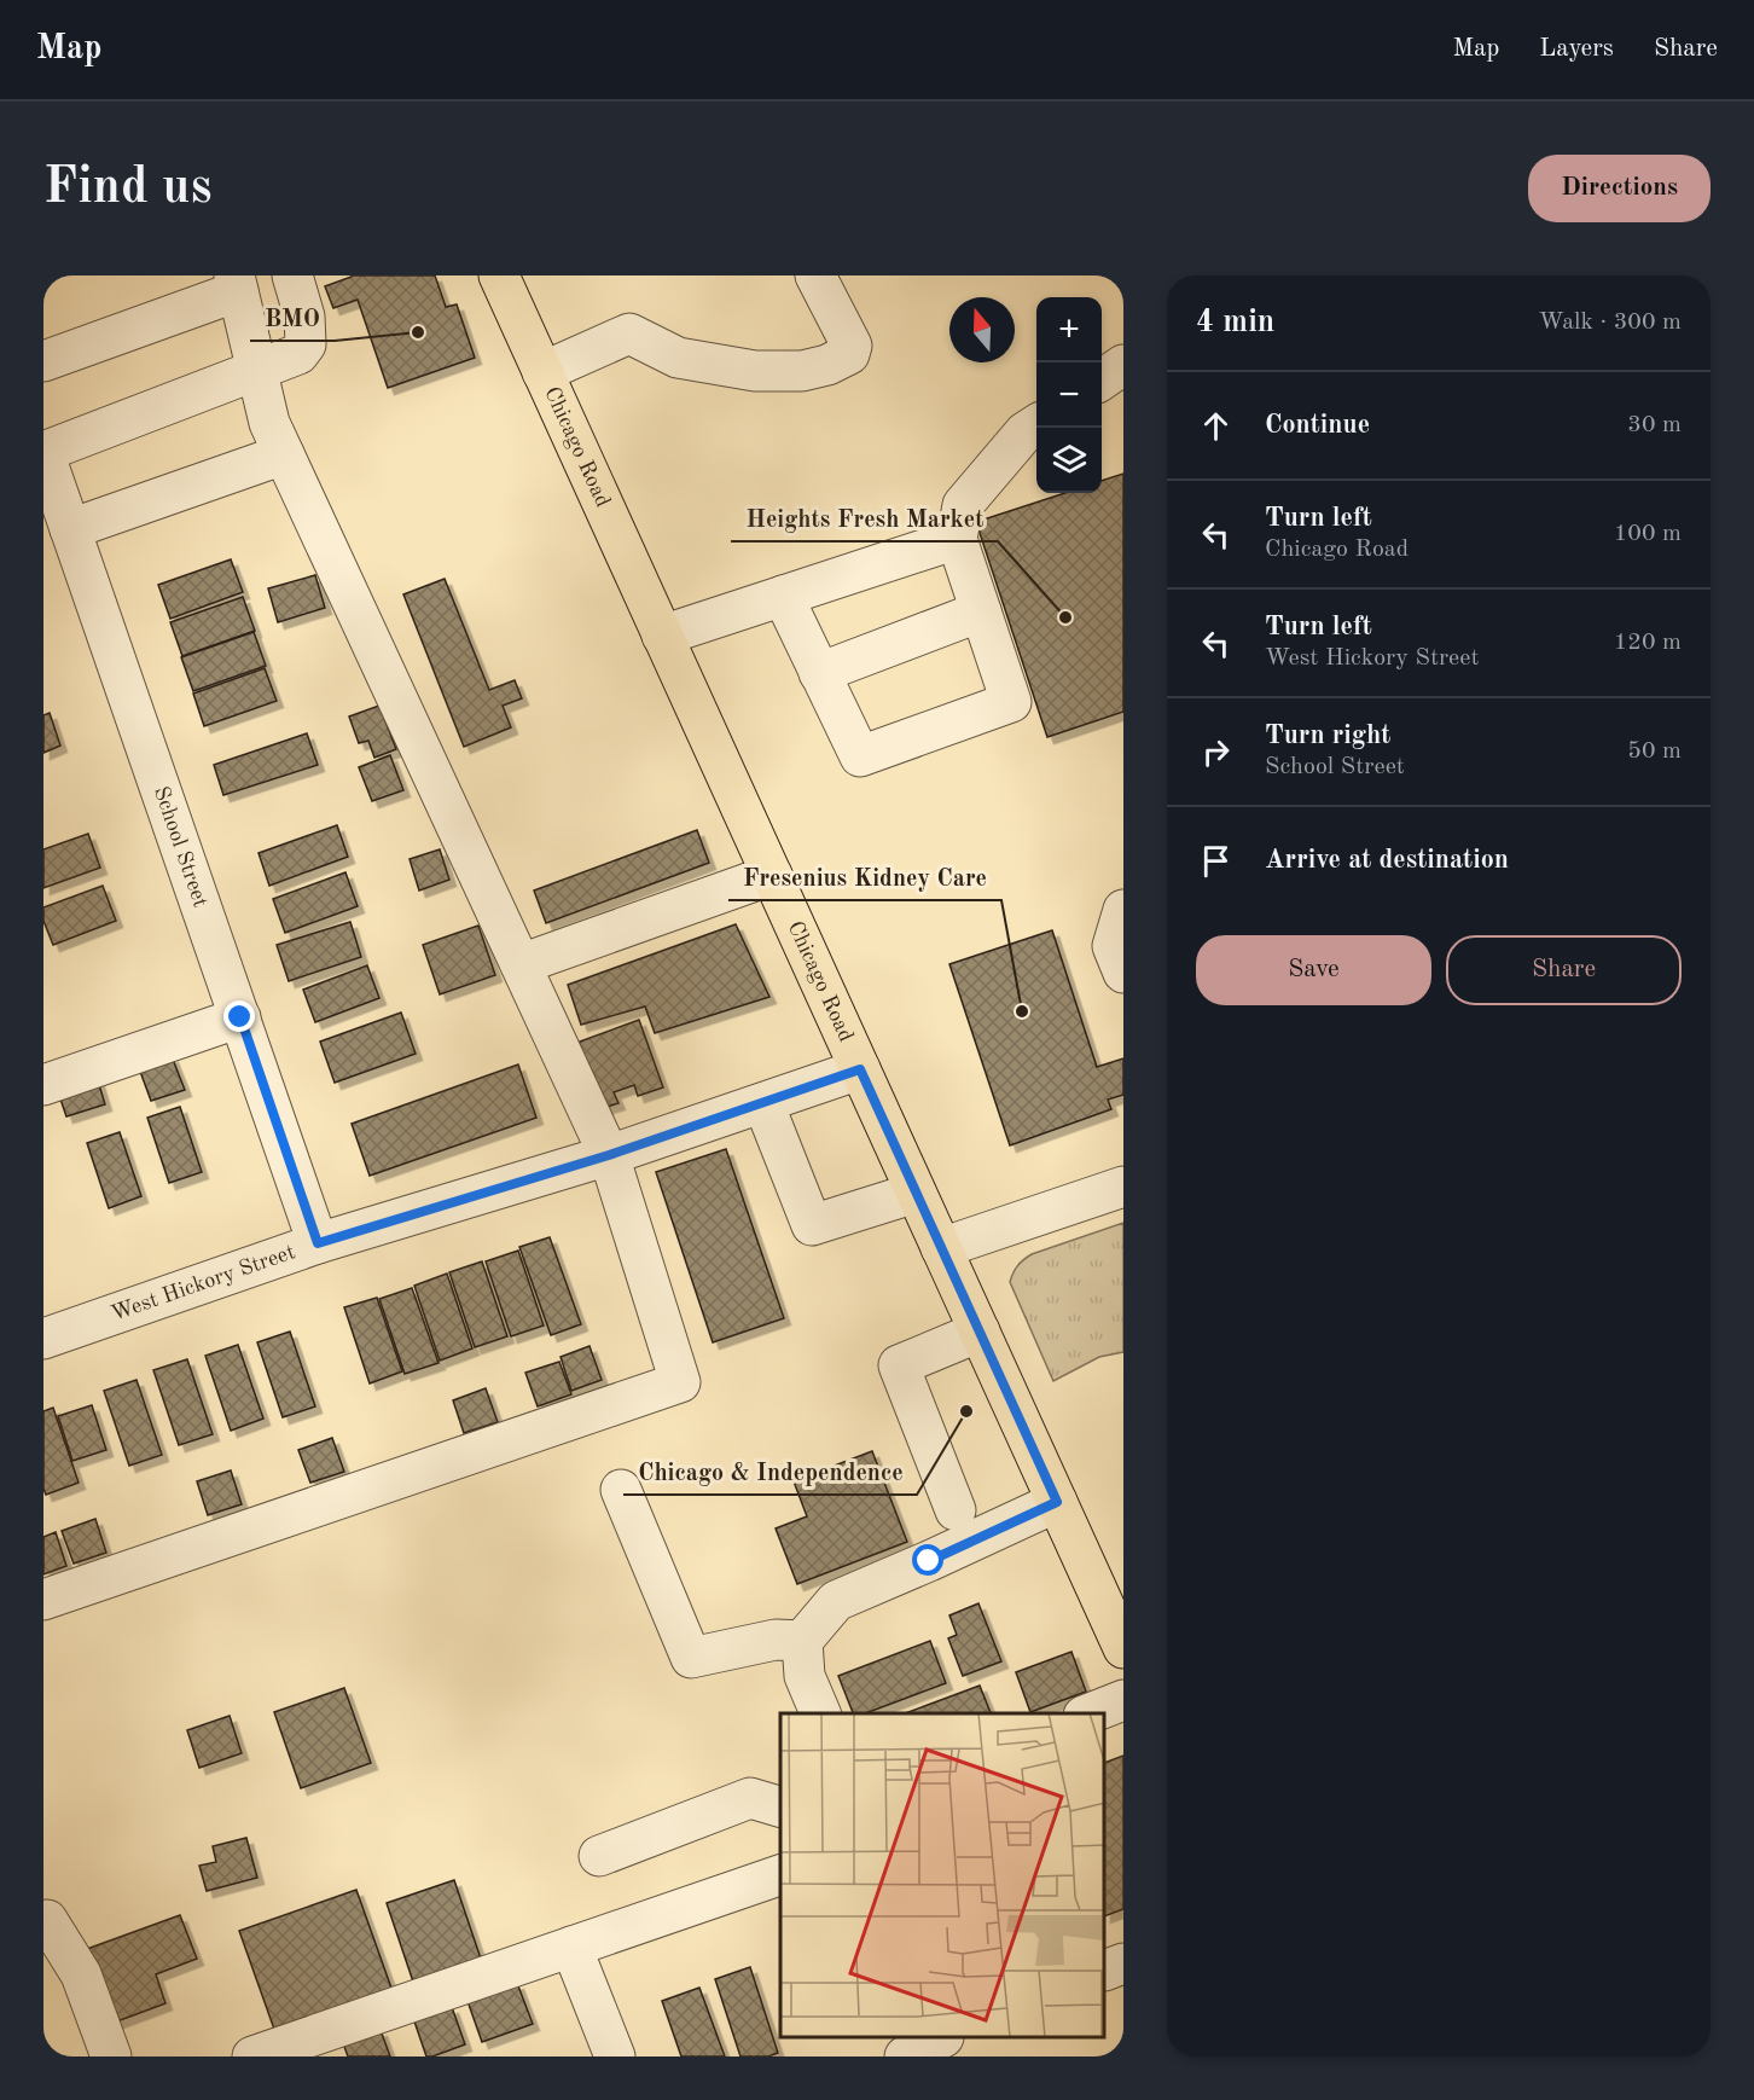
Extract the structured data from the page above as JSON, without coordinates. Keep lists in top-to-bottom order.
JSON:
{
  "streets": {
    "main road": ["Chicago Road"],
    "street": ["School Street", "West Hickory Street"]
  },
  "crossings": [
    ["Chicago Road", "West Hickory Street"],
    ["School Street", "West Hickory Street"]
  ],
  "places": [
    "BMO",
    "Heights Fresh Market",
    "Fresenius Kidney Care",
    "Chicago & Independence"
  ],
  "north": "top",
  "page": {
    "header": "Map",
    "nav": ["Map", "Layers", "Share"],
    "buttons": [
      "Directions",
      ["Save", "Share"]
    ],
    "title": "Find us",
    "heading": ["4 min", "Walk · 300 m"],
    "map_buttons": ["+", "−"],
    "list": [
      ["Continue", "30 m"],
      ["Turn left", "Chicago Road", "100 m"],
      ["Turn left", "West Hickory Street", "120 m"],
      ["Turn right", "School Street", "50 m"],
      "Arrive at destination"
    ]
  }
}
